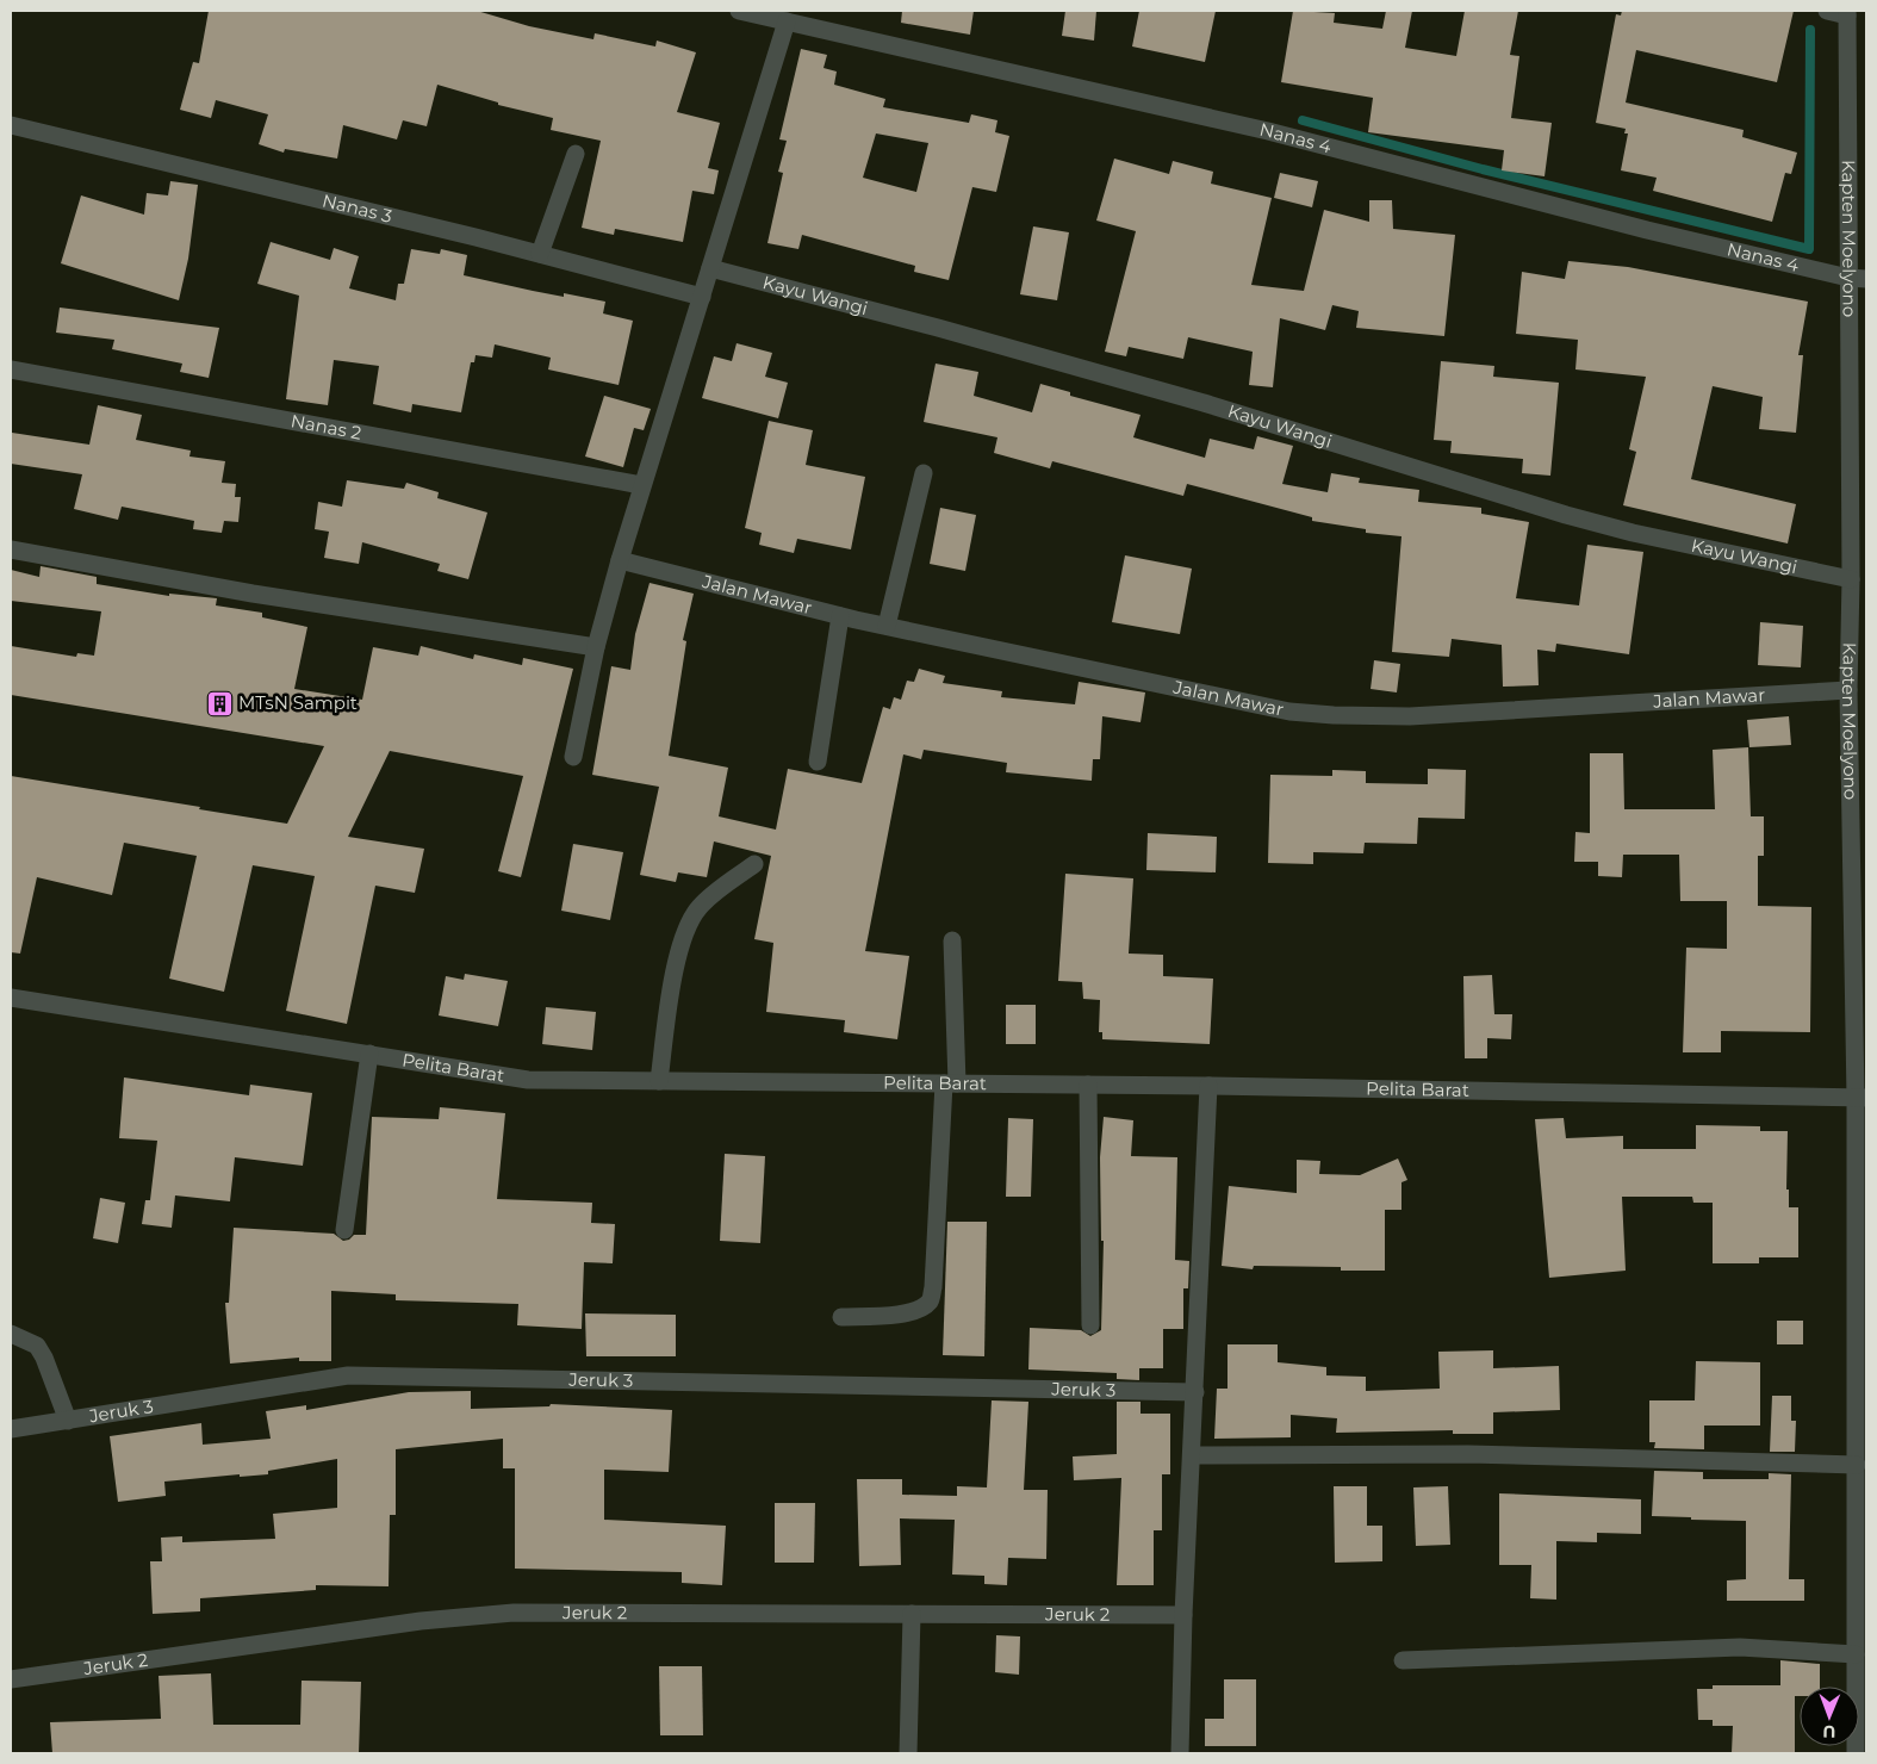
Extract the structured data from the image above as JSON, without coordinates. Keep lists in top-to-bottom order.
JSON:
{
  "streets": {
    "street": [
      "Nanas 4",
      "Nanas 3",
      "Kapten Moelyono",
      "Kayu Wangi",
      "Nanas 2",
      "Jalan Mawar",
      "Pelita Barat",
      "Jeruk 3",
      "Jeruk 2"
    ]
  },
  "crossings": [
    ["Nanas 4", "Kapten Moelyono"],
    ["Kapten Moelyono", "Kayu Wangi"],
    ["Kapten Moelyono", "Jalan Mawar"],
    ["Kapten Moelyono", "Pelita Barat"]
  ],
  "places": {
    "building": ["MTsN Sampit"]
  },
  "north": "bottom"
}
